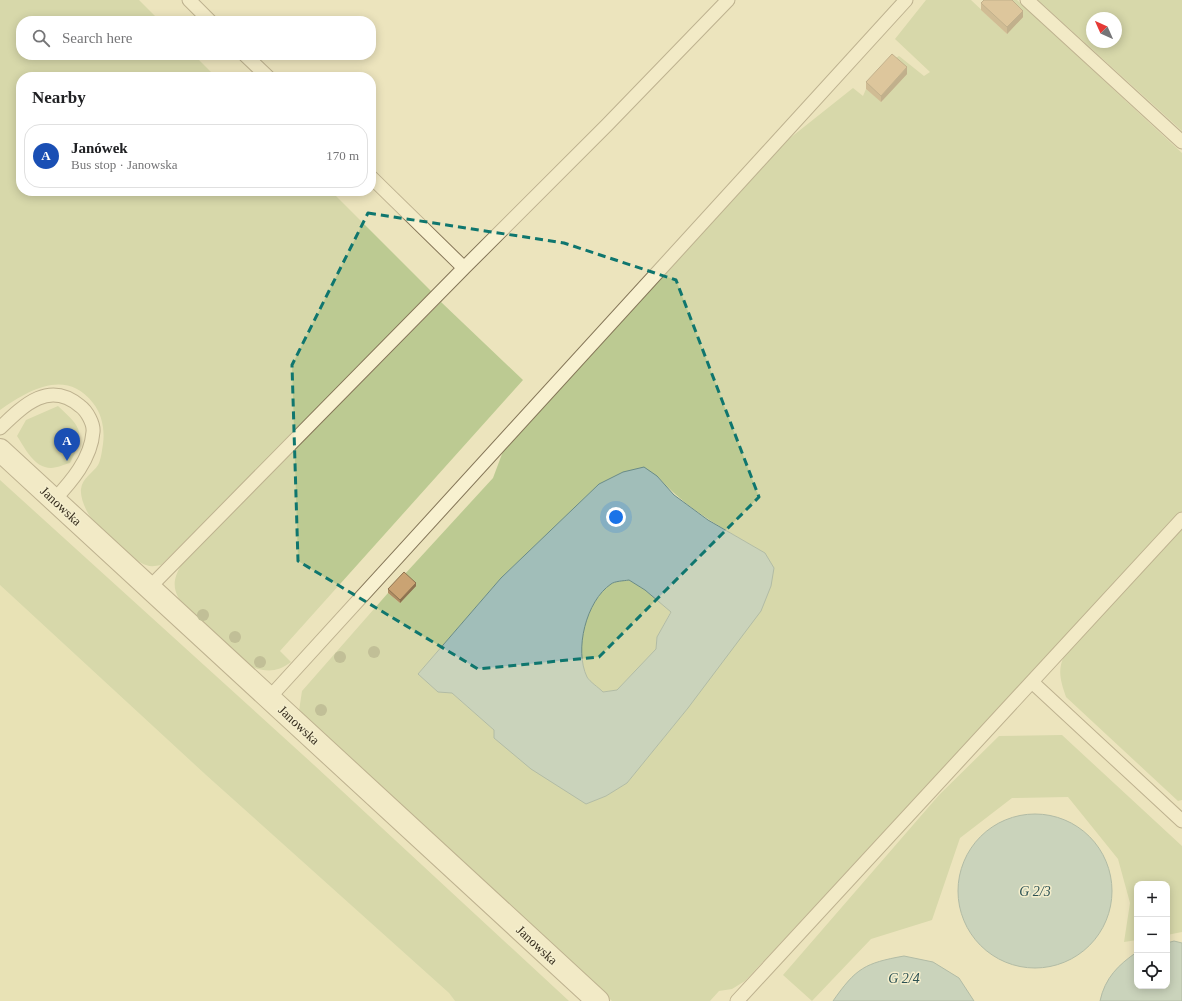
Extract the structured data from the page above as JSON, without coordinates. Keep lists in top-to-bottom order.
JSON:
{
  "streets": {
    "street": ["Janowska"]
  },
  "water": ["G 2/3", "G 2/4"],
  "north": "top left",
  "page": {
    "search": "Search here",
    "heading": "Nearby",
    "list": [
      {
        "mark": "A",
        "name": "Janówek",
        "note": "Bus stop · Janowska",
        "value": "170 m"
      }
    ],
    "pins": "A",
    "map_buttons": ["+", "−"]
  }
}
